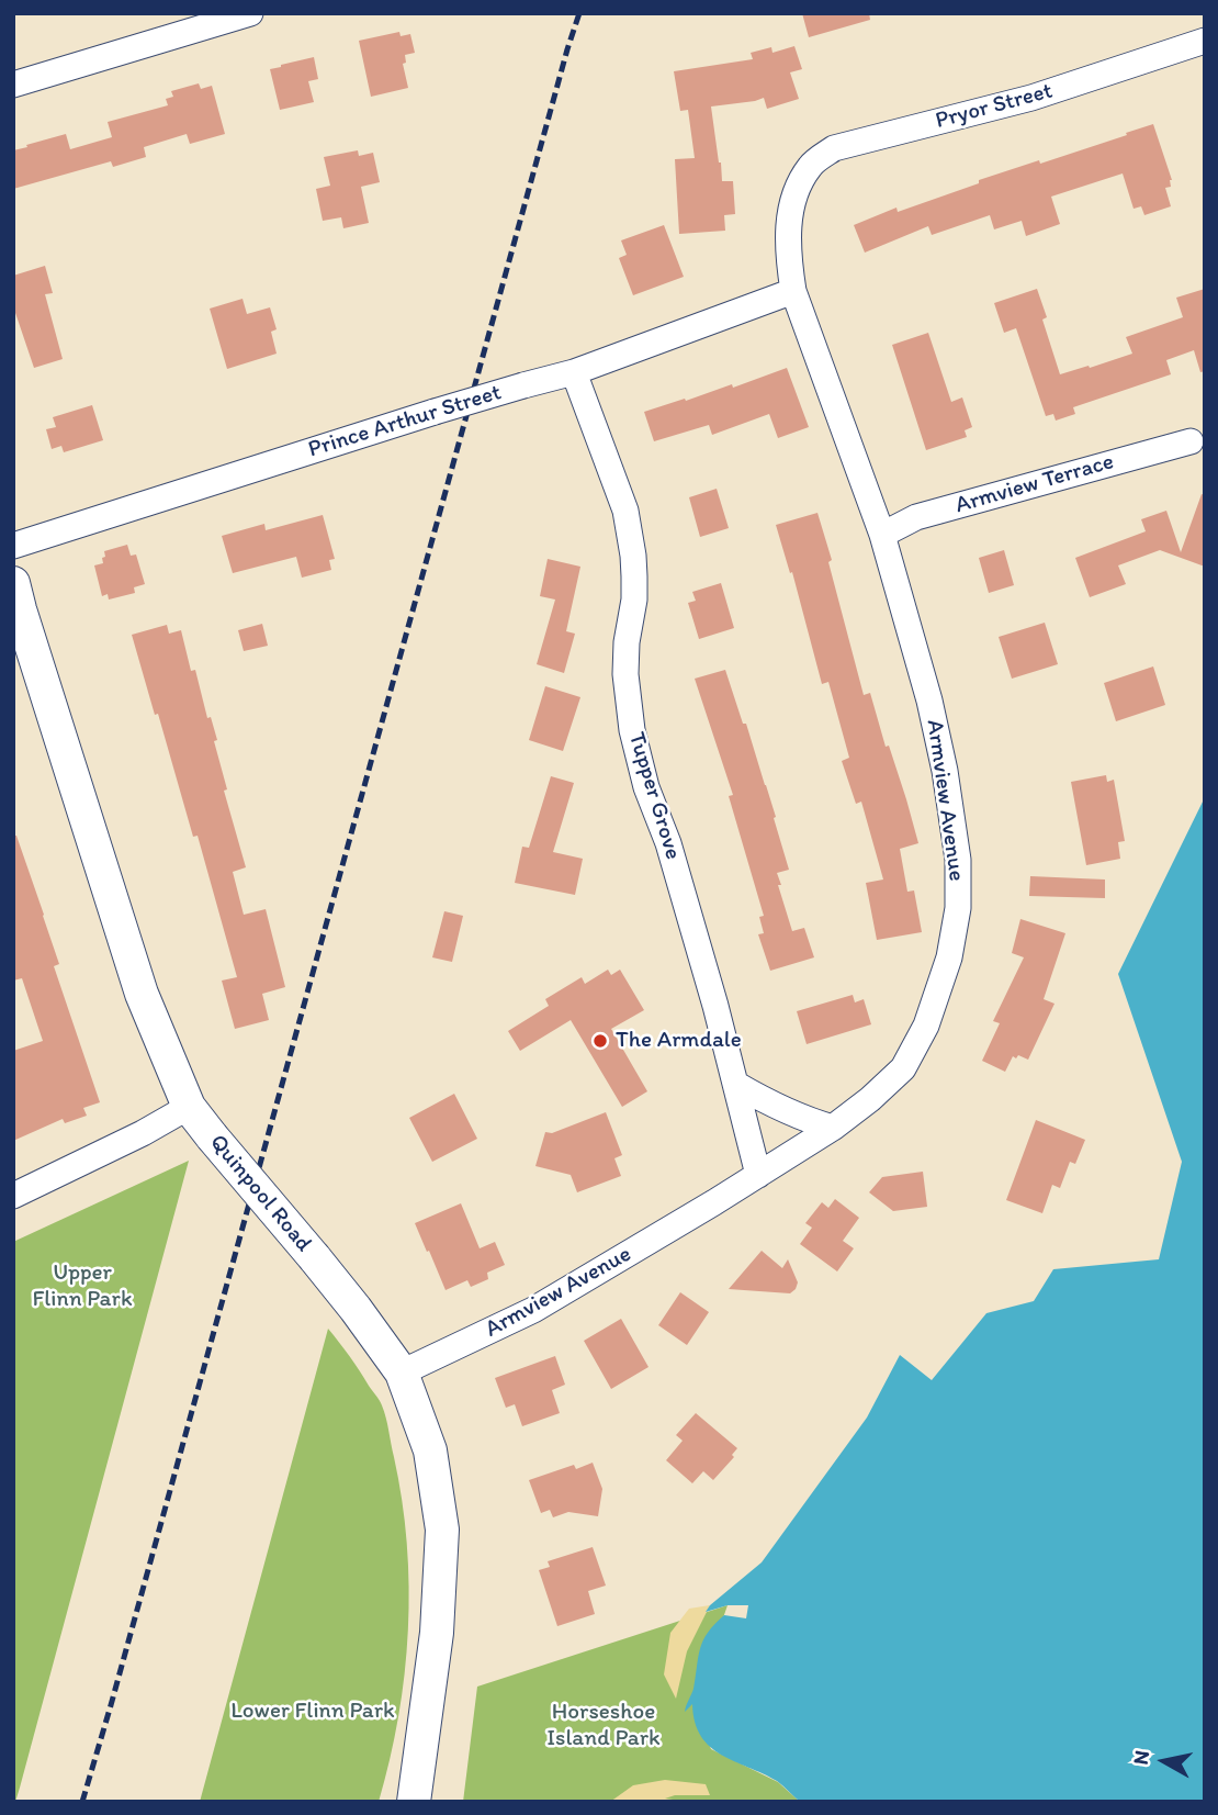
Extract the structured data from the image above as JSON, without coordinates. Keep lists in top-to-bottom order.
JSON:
{
  "streets": {
    "main road": ["Quinpool Road"],
    "street": [
      "Pryor Street",
      "Prince Arthur Street",
      "Armview Terrace",
      "Tupper Grove",
      "Armview Avenue"
    ]
  },
  "crossings": [
    ["Pryor Street", "Armview Avenue"],
    ["Prince Arthur Street", "Tupper Grove"],
    ["Prince Arthur Street", "Armview Avenue"],
    ["Armview Terrace", "Armview Avenue"],
    ["Tupper Grove", "Armview Avenue"],
    ["Armview Avenue", "Quinpool Road"]
  ],
  "parks": ["Upper Flinn Park", "Lower Flinn Park", "Horseshoe Island Park"],
  "places": ["The Armdale"],
  "north": "left"
}
